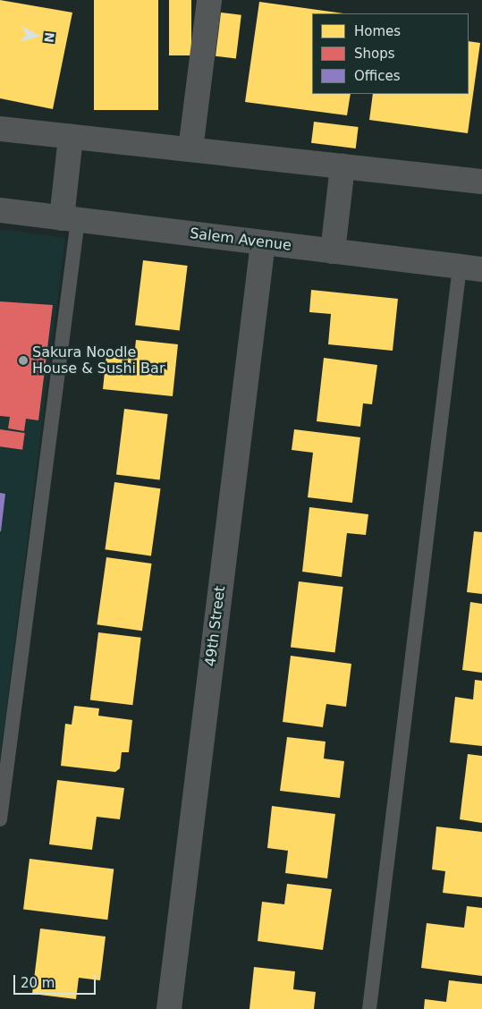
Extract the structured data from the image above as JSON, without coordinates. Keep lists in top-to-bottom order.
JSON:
{
  "streets": {
    "street": ["Salem Avenue", "49th Street"]
  },
  "crossings": [
    ["Salem Avenue", "49th Street"]
  ],
  "places": ["Sakura Noodle House & Sushi Bar"],
  "legend": ["Homes", "Shops", "Offices"],
  "scale_bar": "20 m",
  "north": "right"
}
